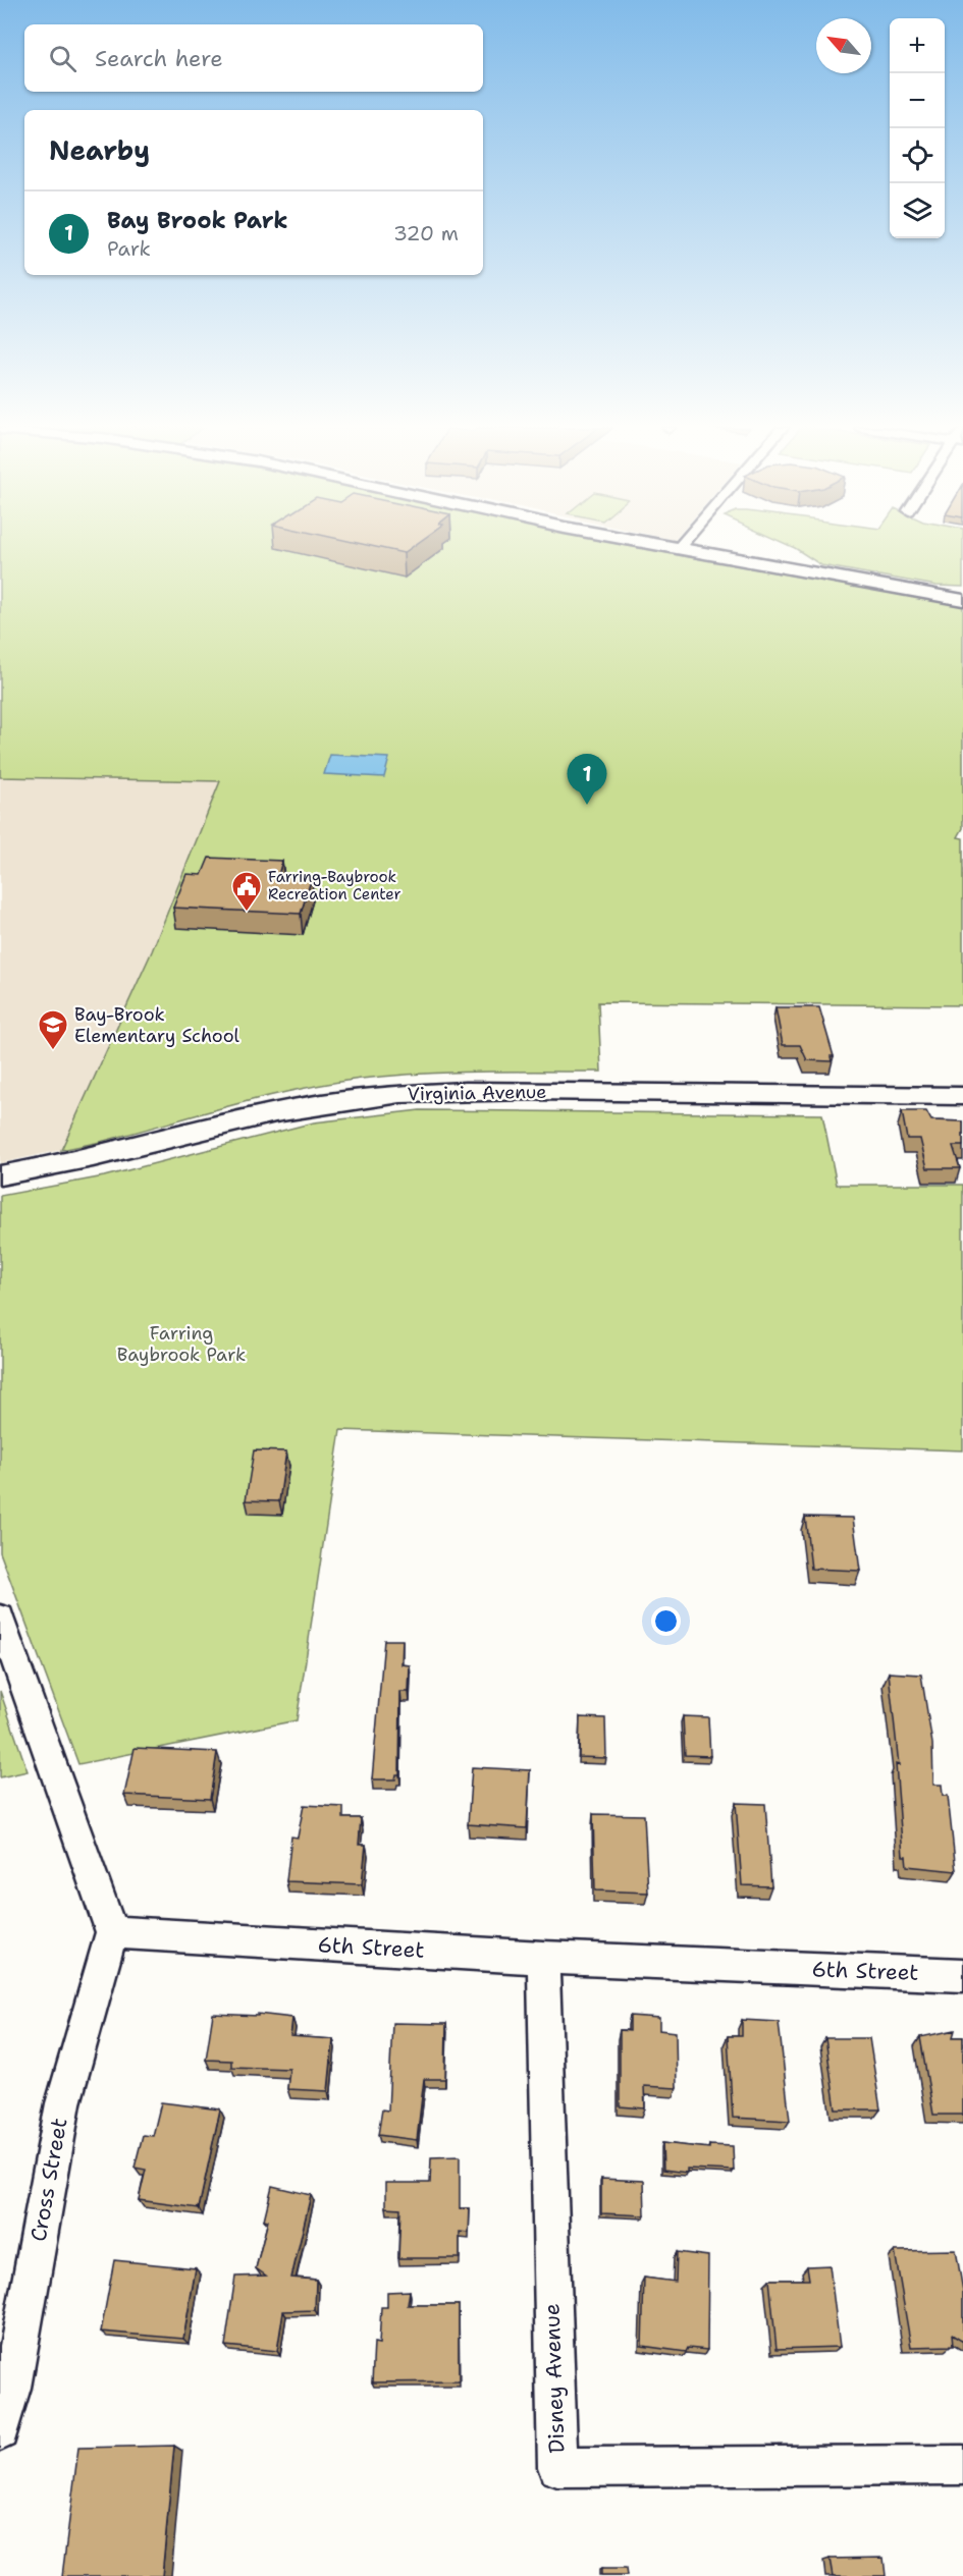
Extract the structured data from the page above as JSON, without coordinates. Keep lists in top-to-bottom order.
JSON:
{
  "streets": {
    "street": [
      "Virginia Avenue",
      "6th Street",
      "Cross Street",
      "Disney Avenue"
    ]
  },
  "crossings": [
    ["6th Street", "Cross Street"],
    ["6th Street", "Disney Avenue"]
  ],
  "parks": ["Farring Baybrook Park"],
  "places": {
    "public building": ["Farring-Baybrook Recreation Center"],
    "school or university": ["Bay-Brook Elementary School"]
  },
  "north": "top left",
  "page": {
    "map_buttons": ["+", "−"],
    "search": "Search here",
    "heading": "Nearby",
    "list": [
      {
        "mark": "1",
        "name": "Bay Brook Park",
        "note": "Park",
        "value": "320 m"
      }
    ],
    "pins": "1"
  }
}
